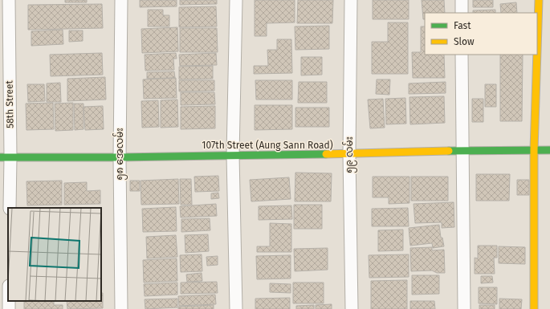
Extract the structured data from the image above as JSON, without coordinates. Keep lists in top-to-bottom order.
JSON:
{
  "streets": {
    "street": [
      "58th Street",
      "107th Street (Aung Sann Road)",
      "၅၈ အေလမ်း",
      "၅၉ လမ်း"
    ]
  },
  "crossings": [
    ["58th Street", "107th Street (Aung Sann Road)"],
    ["107th Street (Aung Sann Road)", "၅၈ အေလမ်း"],
    ["107th Street (Aung Sann Road)", "၅၉ လမ်း"]
  ],
  "legend": ["Fast", "Slow"]
}
